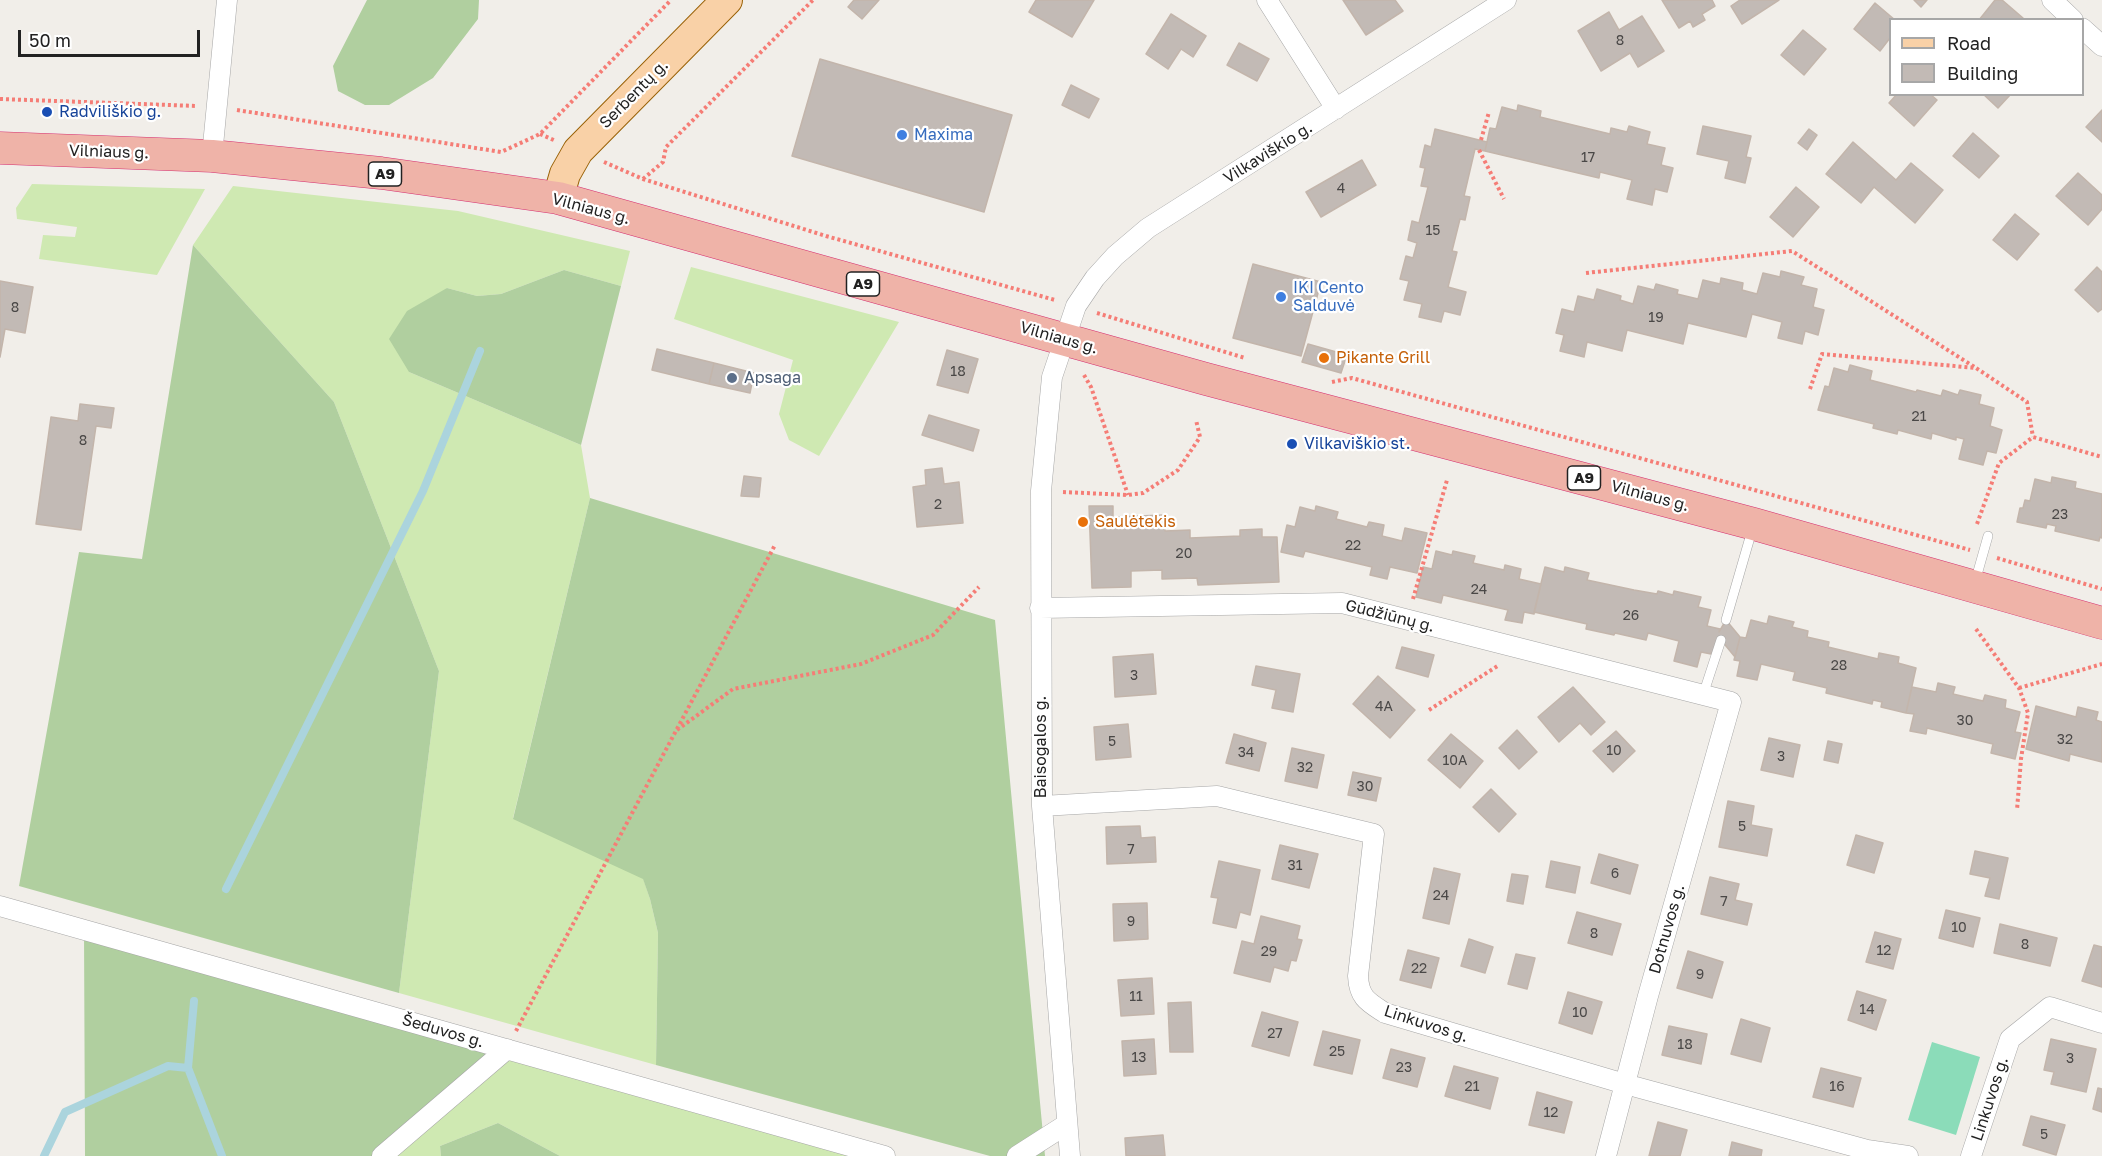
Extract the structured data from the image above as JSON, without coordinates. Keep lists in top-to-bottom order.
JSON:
{
  "streets": {
    "highway": ["Vilniaus g.", "A9"],
    "main road": ["Serbentų g."],
    "street": [
      "Vilkaviškio g.",
      "Gūdžiūnų g.",
      "Baisogalos g.",
      "Dotnuvos g.",
      "Linkuvos g.",
      "Šeduvos g."
    ]
  },
  "crossings": [
    ["Serbentų g.", "Vilniaus g."],
    ["Vilniaus g.", "Vilkaviškio g."],
    ["Vilniaus g.", "Baisogalos g."],
    ["Vilkaviškio g.", "Baisogalos g."],
    ["Gūdžiūnų g.", "Baisogalos g."],
    ["Gūdžiūnų g.", "Dotnuvos g."],
    ["Baisogalos g.", "Linkuvos g."],
    ["Dotnuvos g.", "Linkuvos g."]
  ],
  "places": [
    "Radviliškio g.",
    "Maxima",
    "IKI Cento Salduvė",
    "Pikante Grill",
    "Apsaga",
    "Vilkaviškio st.",
    "Saulėtekis"
  ],
  "house_numbers": [
    "8",
    "17",
    "4",
    "15",
    "8",
    "19",
    "18",
    "21",
    "8",
    "2",
    "23",
    "22",
    "20",
    "24",
    "26",
    "28",
    "3",
    "4A",
    "30",
    "32",
    "5",
    "10",
    "34",
    "3",
    "10A",
    "32",
    "30",
    "5",
    "7",
    "31",
    "6",
    "24",
    "7",
    "9",
    "10",
    "8",
    "8",
    "12",
    "29",
    "22",
    "9",
    "11",
    "14",
    "10",
    "27",
    "18",
    "25",
    "13",
    "3",
    "23",
    "21",
    "16",
    "12",
    "5"
  ],
  "legend": ["Road", "Building"],
  "scale_bar": "50 m"
}
